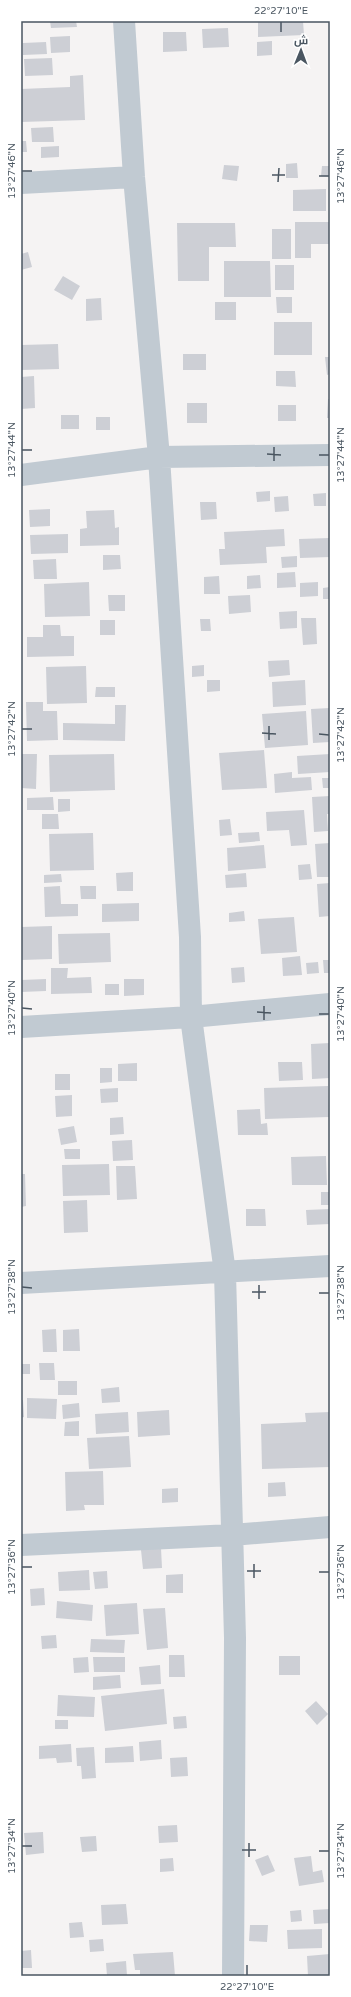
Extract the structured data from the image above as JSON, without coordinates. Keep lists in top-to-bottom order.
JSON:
{
  "north": "top",
  "coordinates": [
    "22°27'10\"E",
    "13°27'46\"N",
    "13°27'44\"N",
    "13°27'42\"N",
    "13°27'40\"N",
    "13°27'38\"N",
    "13°27'36\"N",
    "13°27'34\"N"
  ]
}
